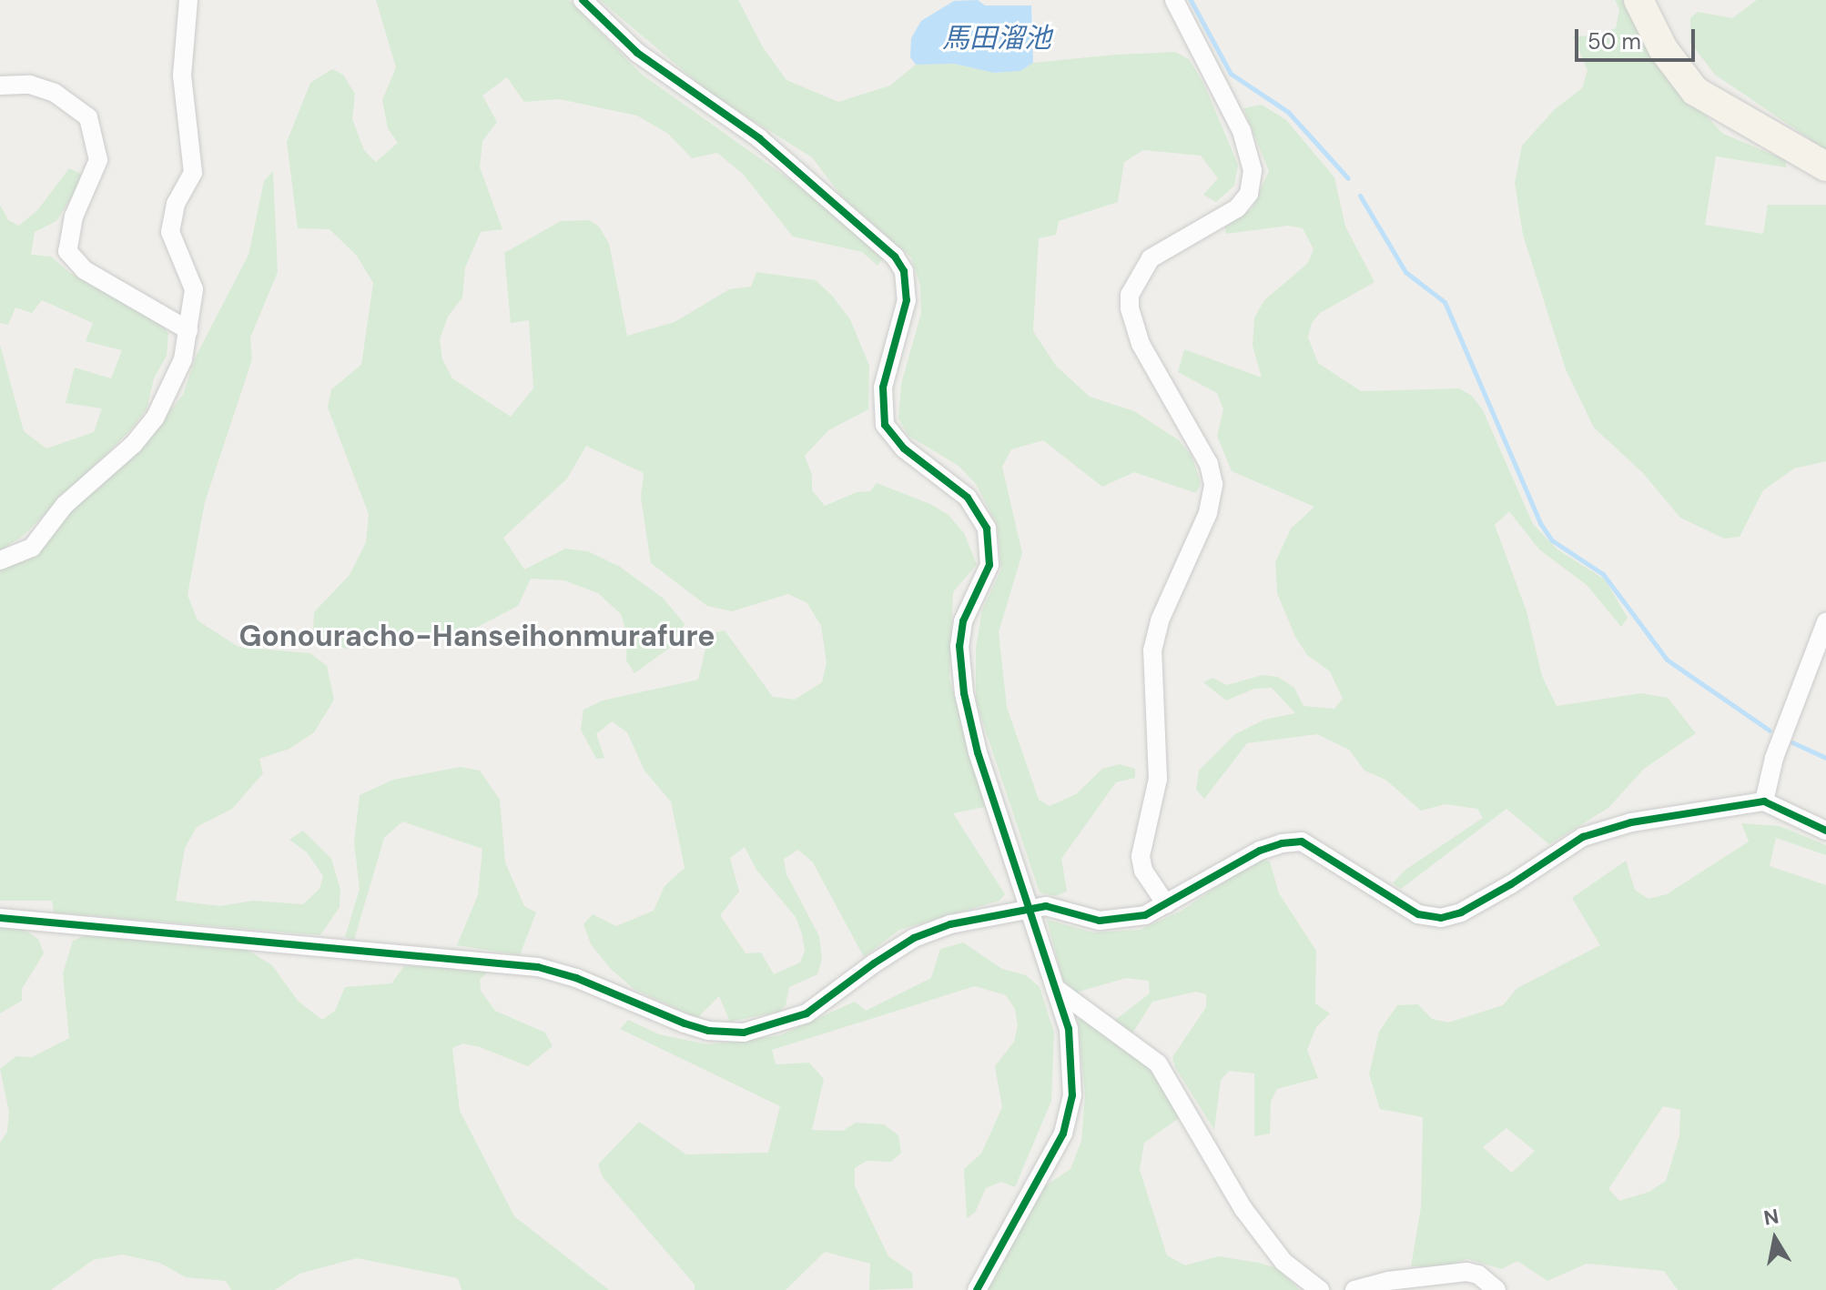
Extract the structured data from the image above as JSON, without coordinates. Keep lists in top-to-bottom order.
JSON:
{
  "districts": ["Gonouracho-Hanseihonmurafure"],
  "water": ["馬田溜池"],
  "scale_bar": "50 m",
  "north": "top"
}
